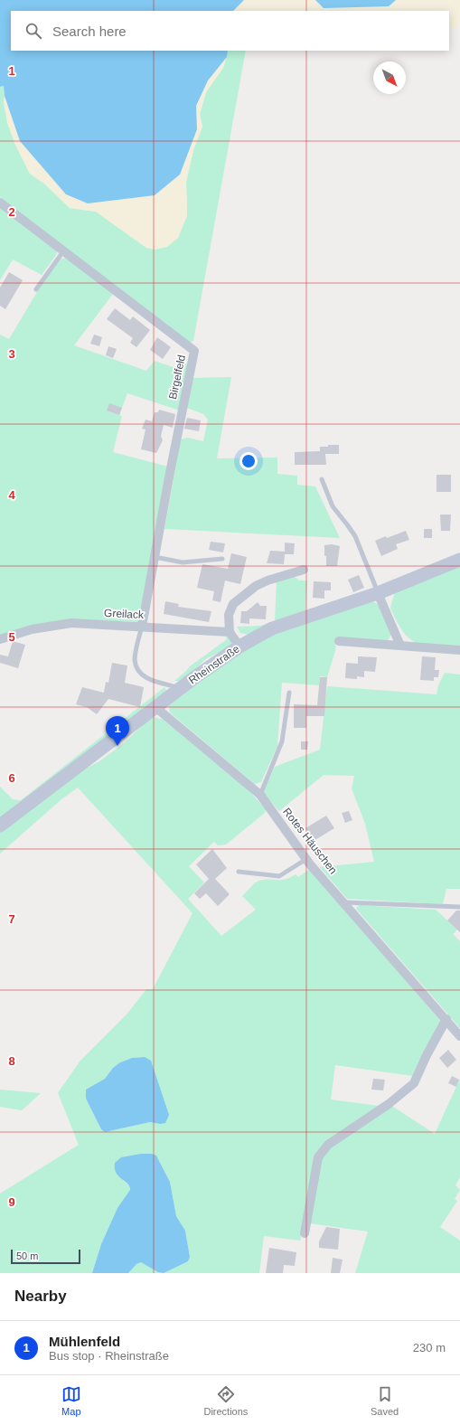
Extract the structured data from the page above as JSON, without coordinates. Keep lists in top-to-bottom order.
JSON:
{
  "streets": {
    "main road": ["Rheinstraße"],
    "street": ["Birgelfeld", "Greilack", "Rotes Häuschen"]
  },
  "crossings": [
    ["Birgelfeld", "Greilack"],
    ["Rheinstraße", "Rotes Häuschen"]
  ],
  "scale_bar": "50 m",
  "north": "bottom right",
  "page": {
    "search": "Search here",
    "pins": "1",
    "scale": "50 m",
    "heading": "Nearby",
    "list": [
      {
        "mark": "1",
        "name": "Mühlenfeld",
        "note": "Bus stop · Rheinstraße",
        "value": "230 m"
      }
    ],
    "nav": ["Map", "Directions", "Saved"]
  },
  "grid": {
    "rows": [
      "1",
      "2",
      "3",
      "4",
      "5",
      "6",
      "7",
      "8",
      "9"
    ]
  }
}
